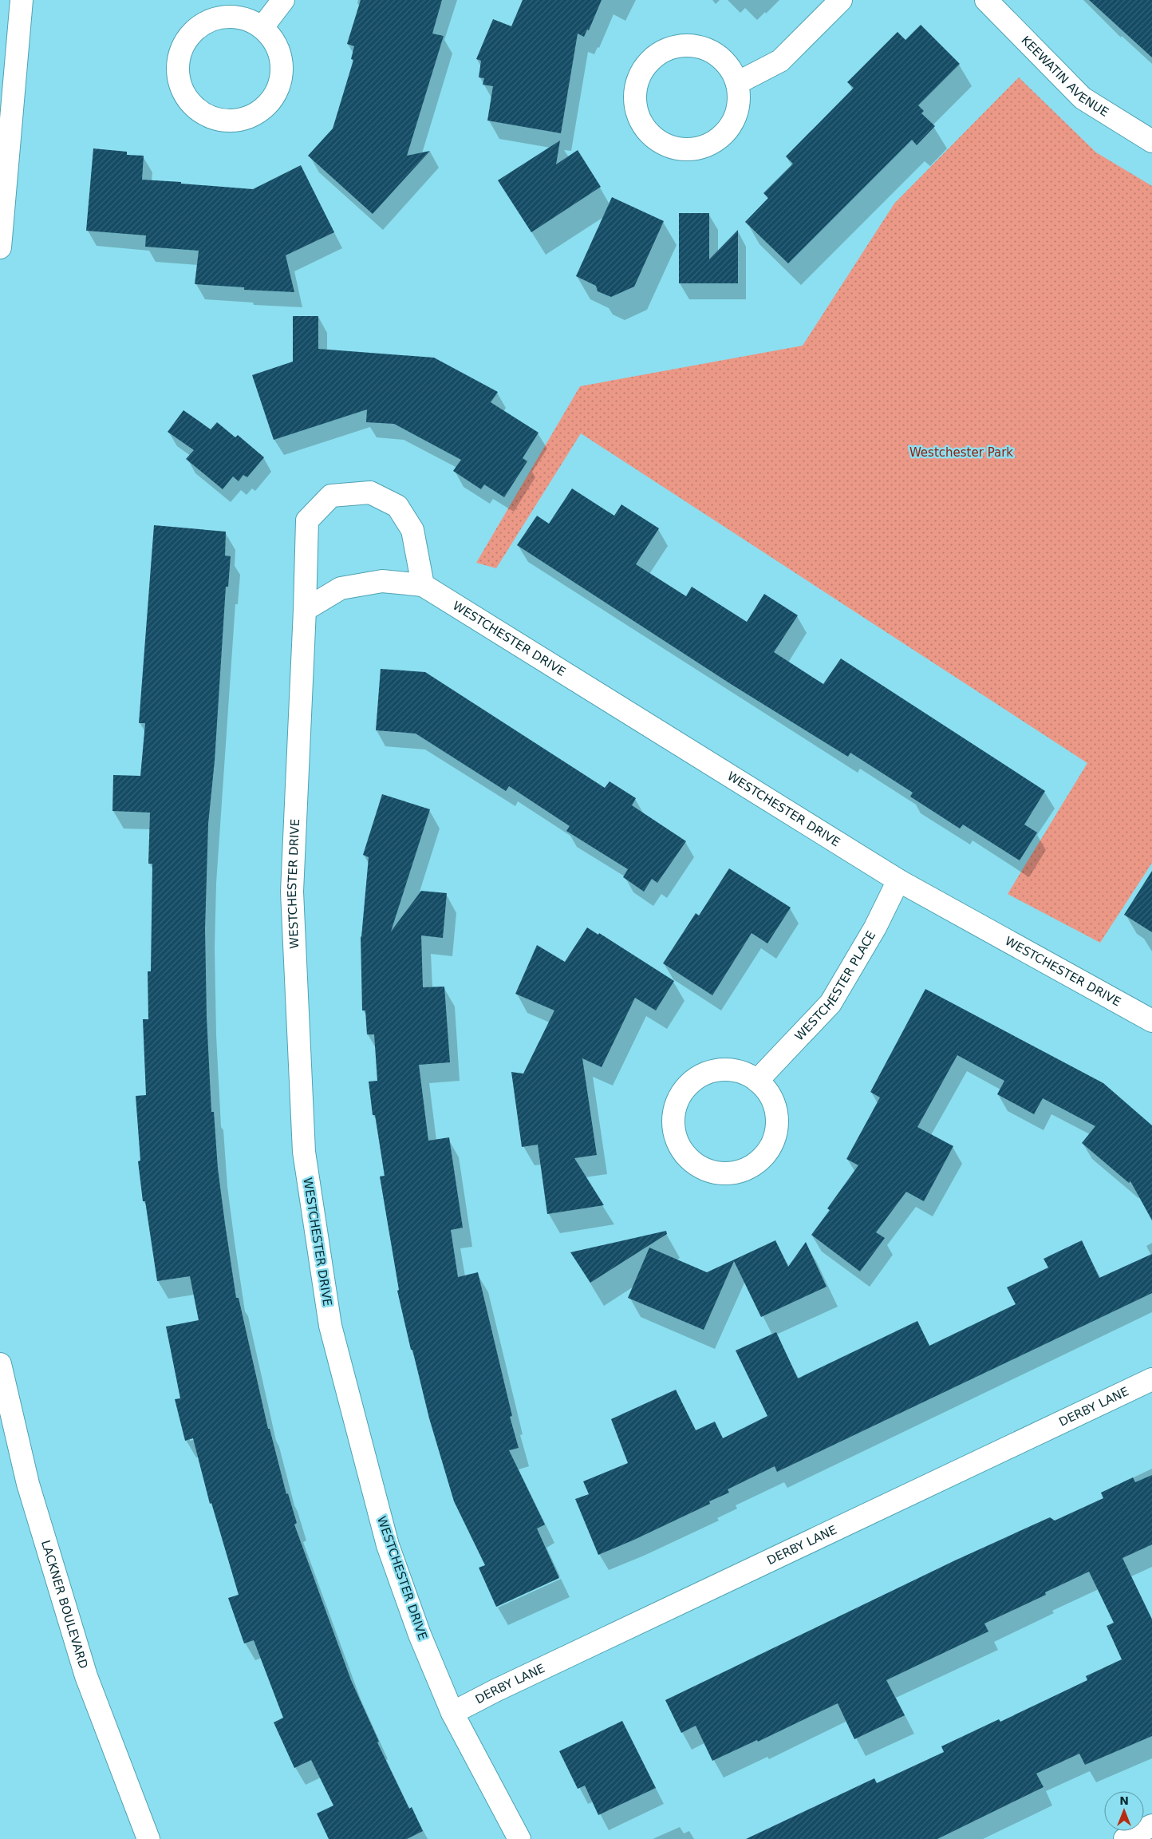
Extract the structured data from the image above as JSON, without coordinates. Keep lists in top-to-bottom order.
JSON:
{
  "streets": {
    "street": [
      "KEEWATIN AVENUE",
      "WESTCHESTER DRIVE",
      "WESTCHESTER PLACE",
      "DERBY LANE",
      "LACKNER BOULEVARD"
    ]
  },
  "crossings": [
    ["WESTCHESTER DRIVE", "WESTCHESTER PLACE"],
    ["WESTCHESTER DRIVE", "DERBY LANE"]
  ],
  "parks": ["Westchester Park"],
  "north": "top"
}
